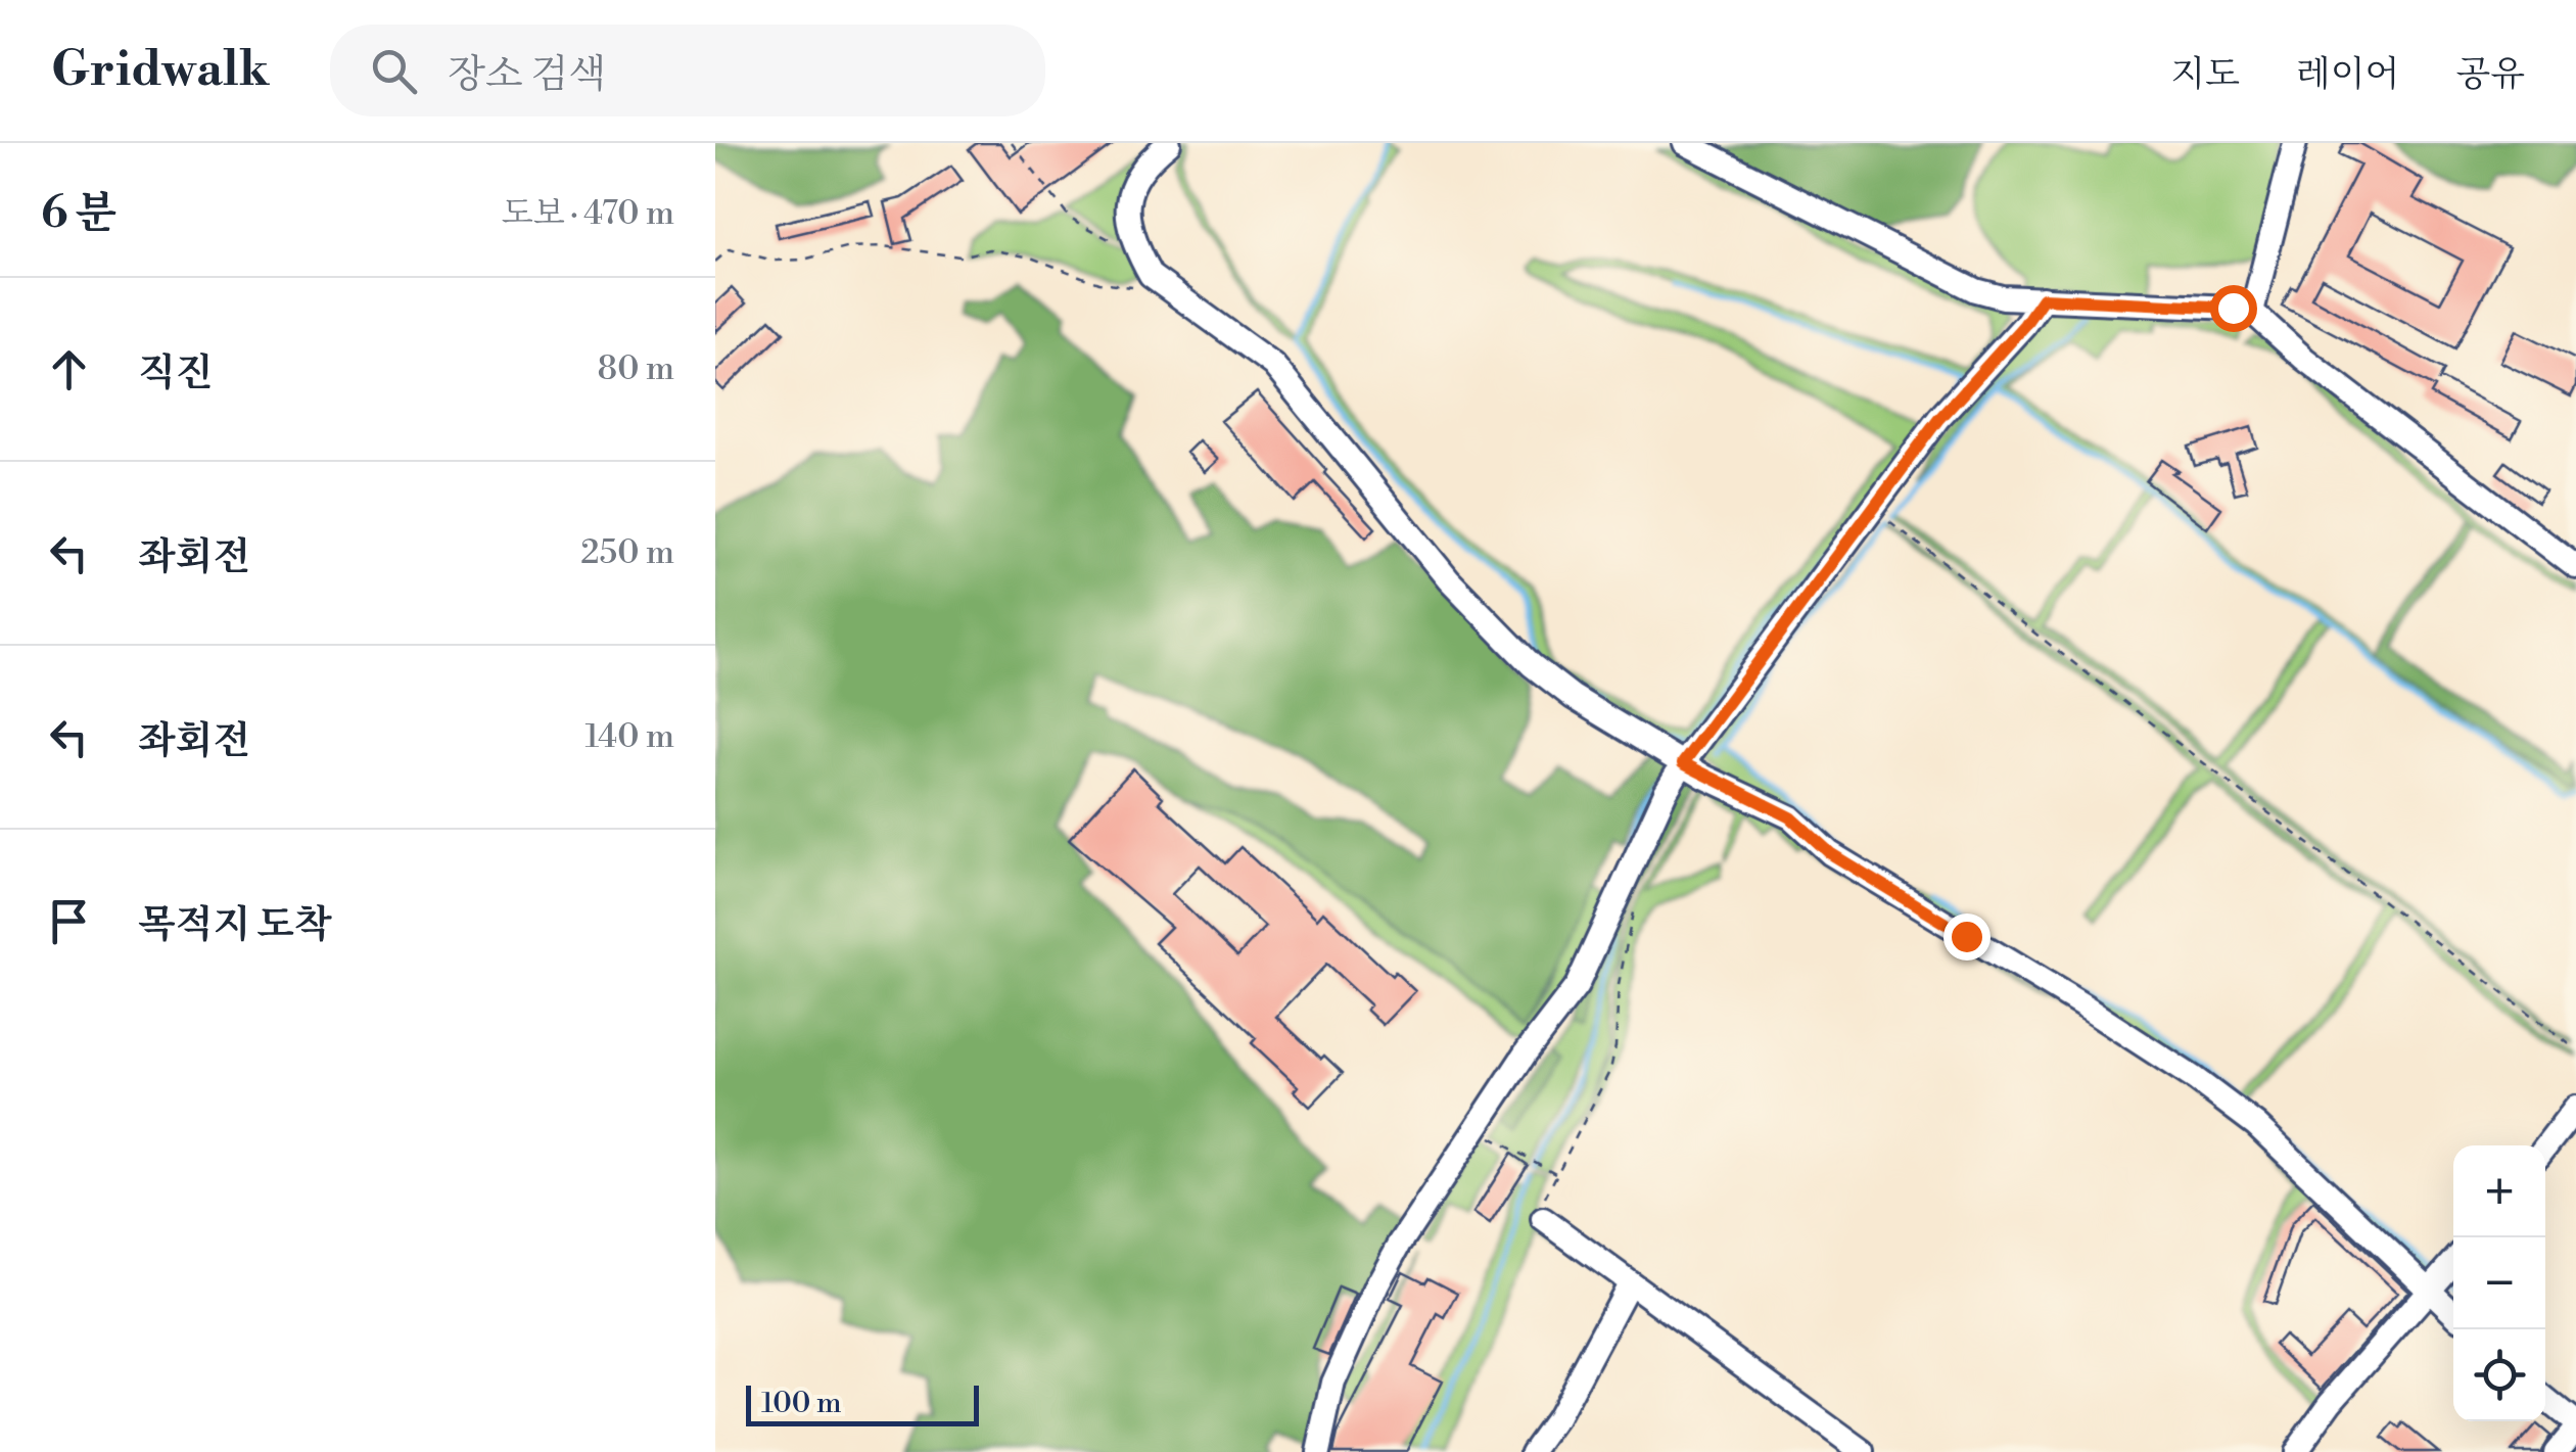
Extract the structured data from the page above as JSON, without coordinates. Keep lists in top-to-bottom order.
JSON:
{
  "scale_bar": "100 m",
  "page": {
    "header": "Gridwalk",
    "search": "장소 검색",
    "nav": ["지도", "레이어", "공유"],
    "heading": ["6 분", "도보 · 470 m"],
    "list": [
      ["직진", "80 m"],
      ["좌회전", "250 m"],
      ["좌회전", "140 m"],
      "목적지 도착"
    ],
    "map_buttons": ["+", "−"],
    "scale": "100 m"
  }
}
